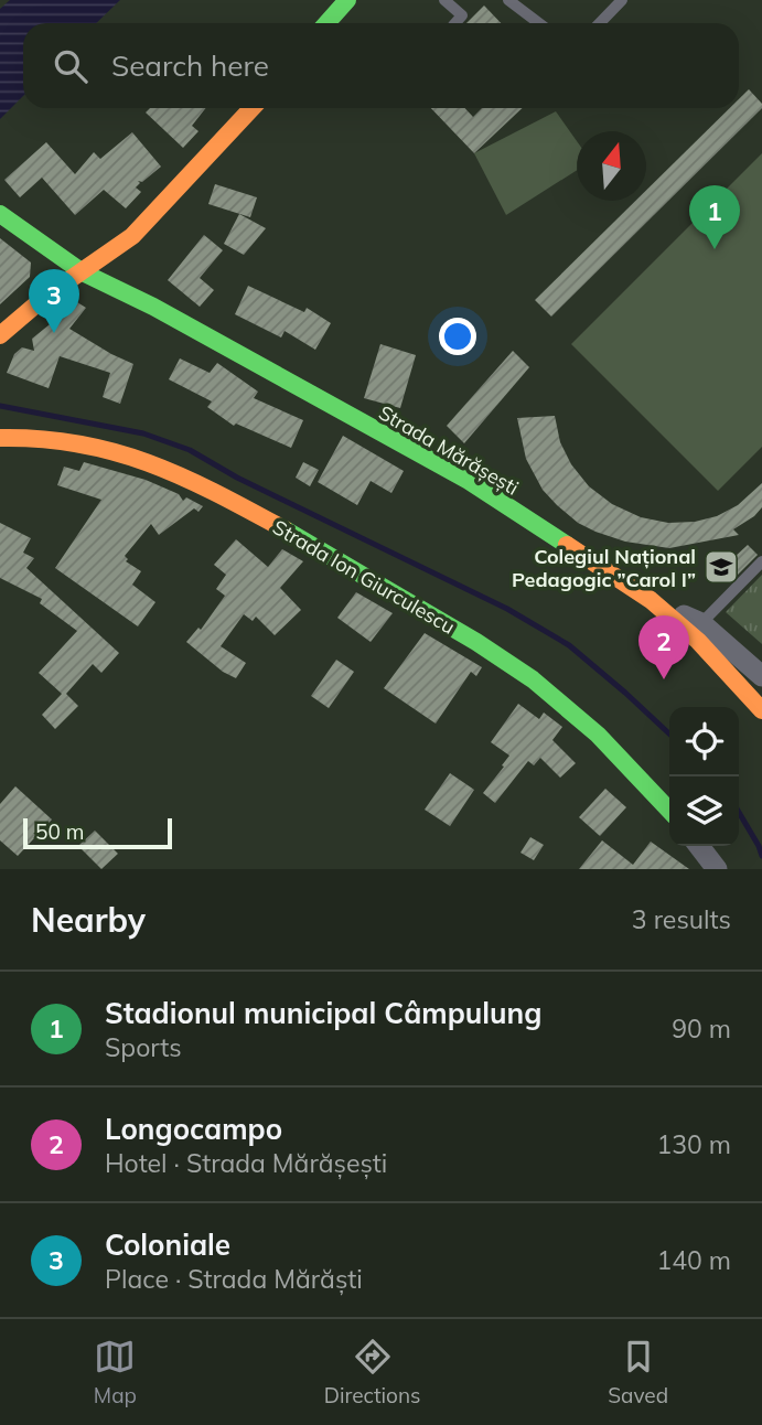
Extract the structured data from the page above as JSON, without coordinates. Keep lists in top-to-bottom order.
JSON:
{
  "streets": {
    "main road": ["Strada Mărășești", "Strada Ion Giurculescu"]
  },
  "places": {
    "school or university": ["Colegiul Național Pedagogic ”Carol I”"]
  },
  "scale_bar": "50 m",
  "north": "top",
  "page": {
    "search": "Search here",
    "pins": ["1", "3", "2"],
    "scale": "50 m",
    "heading": ["Nearby", "3 results"],
    "list": [
      {
        "mark": "1",
        "name": "Stadionul municipal Câmpulung",
        "note": "Sports",
        "value": "90 m"
      },
      {
        "mark": "2",
        "name": "Longocampo",
        "note": "Hotel · Strada Mărășești",
        "value": "130 m"
      },
      {
        "mark": "3",
        "name": "Coloniale",
        "note": "Place · Strada Mărăști",
        "value": "140 m"
      }
    ],
    "nav": ["Map", "Directions", "Saved"]
  }
}
